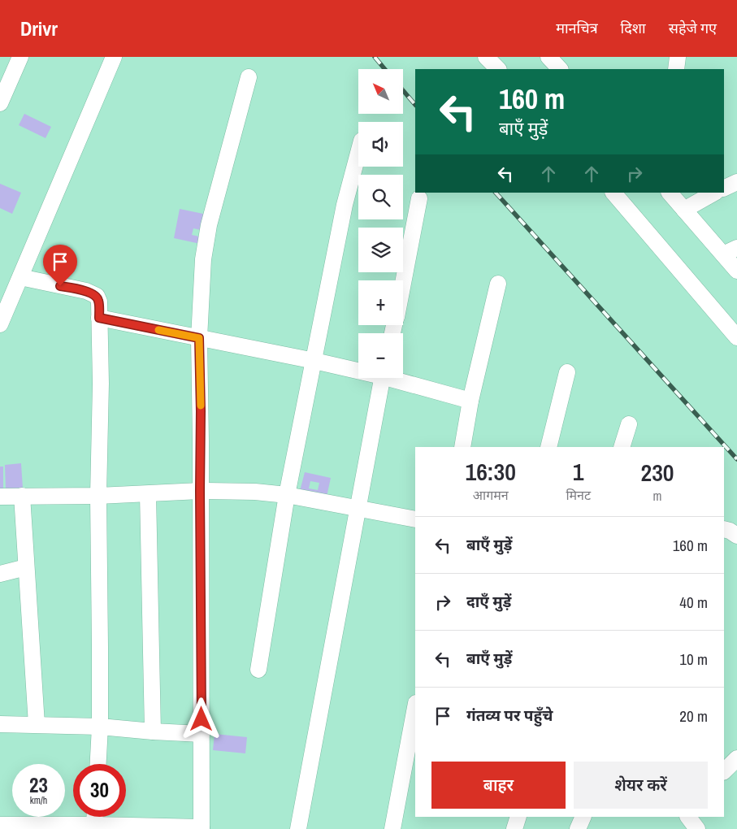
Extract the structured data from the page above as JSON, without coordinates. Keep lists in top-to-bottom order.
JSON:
{
  "north": "top left",
  "page": {
    "header": "Drivr",
    "nav": ["मानचित्र", "दिशा", "सहेजे गए"],
    "map_buttons": ["+", "−"],
    "turn": ["160 m", "बाएँ मुड़ें"],
    "eta": [
      "16:30",
      "आगमन",
      "1",
      "मिनट",
      "230",
      "m"
    ],
    "list": [
      {
        "name": "बाएँ मुड़ें",
        "value": "160 m"
      },
      {
        "name": "दाएँ मुड़ें",
        "value": "40 m"
      },
      {
        "name": "बाएँ मुड़ें",
        "value": "10 m"
      },
      {
        "name": "गंतव्य पर पहुँचे",
        "value": "20 m"
      }
    ],
    "buttons": ["बाहर", "शेयर करें"],
    "speed": "23 km/h",
    "limit": "30"
  }
}
